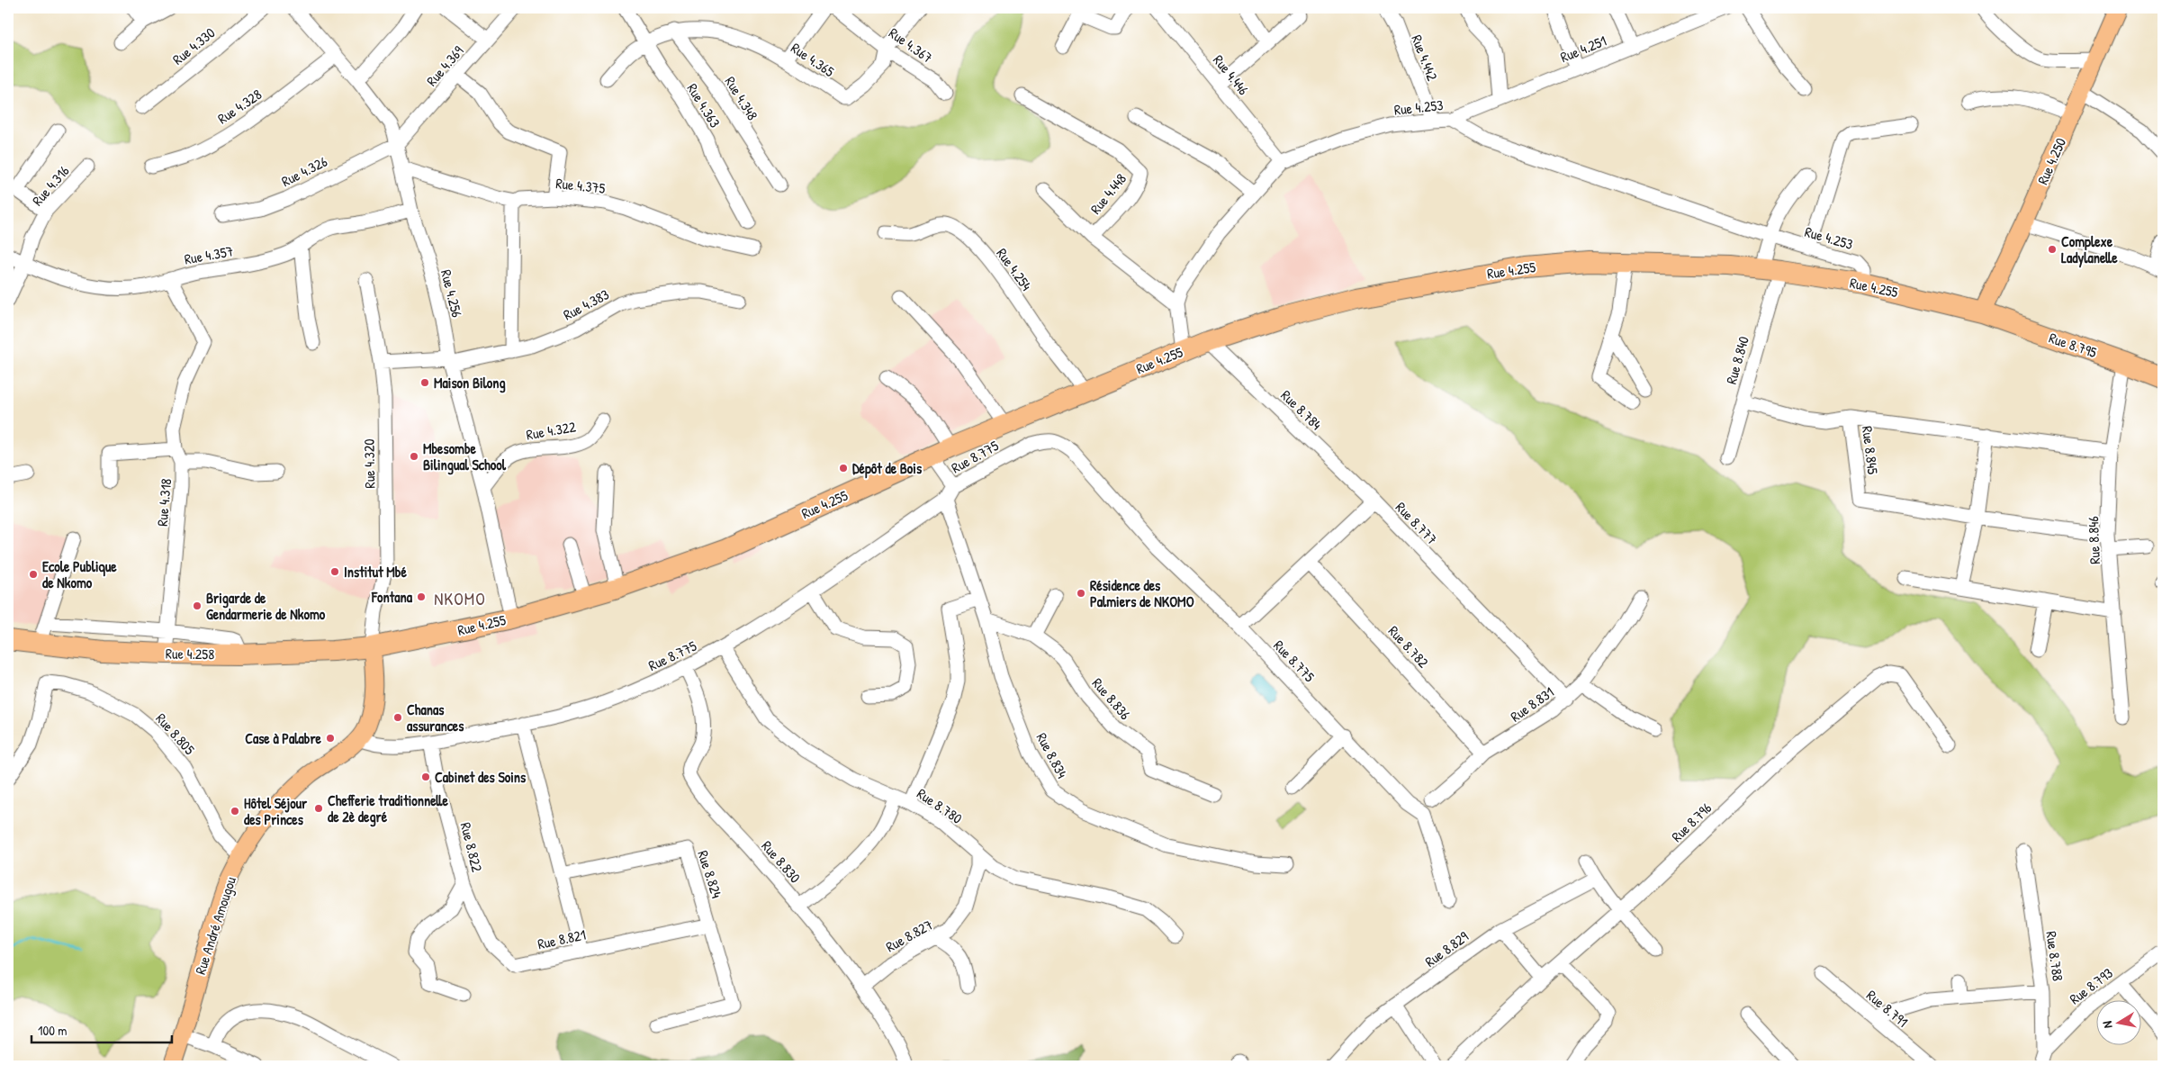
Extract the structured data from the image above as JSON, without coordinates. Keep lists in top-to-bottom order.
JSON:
{
  "streets": {
    "highway": ["Rue 4.255", "Rue 8.795", "Rue 4.258"],
    "main road": ["Rue 4.250", "Rue André Amougou"],
    "street": [
      "Rue 4.367",
      "Rue 4.330",
      "Rue 4.251",
      "Rue 4.442",
      "Rue 4.365",
      "Rue 4.369",
      "Rue 4.446",
      "Rue 4.348",
      "Rue 4.363",
      "Rue 4.328",
      "Rue 4.253",
      "Rue 4.326",
      "Rue 4.316",
      "Rue 4.375",
      "Rue 4.448",
      "Rue 4.357",
      "Rue 4.254",
      "Rue 4.256",
      "Rue 4.383",
      "Rue 8.840",
      "Rue 8.784",
      "Rue 4.322",
      "Rue 8.845",
      "Rue 8.775",
      "Rue 4.320",
      "Rue 4.318",
      "Rue 8.777",
      "Rue 8.846",
      "Rue 8.782",
      "Rue 8.836",
      "Rue 8.831",
      "Rue 8.805",
      "Rue 8.834",
      "Rue 8.780",
      "Rue 8.796",
      "Rue 8.822",
      "Rue 8.830",
      "Rue 8.824",
      "Rue 8.827",
      "Rue 8.821",
      "Rue 8.829",
      "Rue 8.788",
      "Rue 8.793",
      "Rue 8.791"
    ]
  },
  "crossings": [
    ["Rue 4.367", "Rue 4.365"],
    ["Rue 4.251", "Rue 4.253"],
    ["Rue 4.442", "Rue 4.253"],
    ["Rue 4.365", "Rue 4.348"],
    ["Rue 4.365", "Rue 4.363"],
    ["Rue 4.369", "Rue 4.326"],
    ["Rue 4.369", "Rue 4.256"],
    ["Rue 4.446", "Rue 4.253"],
    ["Rue 4.328", "Rue 4.256"],
    ["Rue 4.253", "Rue 4.448"],
    ["Rue 4.253", "Rue 4.255"],
    ["Rue 4.250", "Rue 4.255"],
    ["Rue 4.250", "Rue 8.795"],
    ["Rue 4.326", "Rue 4.256"],
    ["Rue 4.316", "Rue 4.357"],
    ["Rue 4.375", "Rue 4.256"],
    ["Rue 4.357", "Rue 4.256"],
    ["Rue 4.357", "Rue 4.318"],
    ["Rue 4.254", "Rue 4.255"],
    ["Rue 4.255", "Rue 4.256"],
    ["Rue 4.255", "Rue 8.795"],
    ["Rue 4.255", "Rue 8.840"],
    ["Rue 4.255", "Rue 8.784"],
    ["Rue 4.255", "Rue 4.320"],
    ["Rue 4.255", "Rue 4.258"],
    ["Rue 4.255", "Rue André Amougou"],
    ["Rue 4.256", "Rue 4.383"],
    ["Rue 4.256", "Rue 4.322"],
    ["Rue 4.383", "Rue 4.320"],
    ["Rue 8.795", "Rue 8.846"],
    ["Rue 8.784", "Rue 8.777"],
    ["Rue 8.845", "Rue 8.846"],
    ["Rue 8.775", "Rue 8.777"],
    ["Rue 8.775", "Rue 8.834"],
    ["Rue 8.775", "Rue 8.780"],
    ["Rue 8.775", "Rue 8.822"],
    ["Rue 8.775", "Rue 8.830"],
    ["Rue 8.775", "Rue André Amougou"],
    ["Rue 4.320", "Rue 4.258"],
    ["Rue 4.320", "Rue André Amougou"],
    ["Rue 4.318", "Rue 4.258"],
    ["Rue 8.777", "Rue 8.782"],
    ["Rue 8.777", "Rue 8.831"],
    ["Rue 8.782", "Rue 8.831"],
    ["Rue 4.258", "Rue André Amougou"],
    ["Rue 8.836", "Rue 8.834"],
    ["Rue 8.805", "Rue André Amougou"],
    ["Rue 8.780", "Rue 8.827"],
    ["Rue 8.822", "Rue 8.821"],
    ["Rue 8.830", "Rue 8.827"],
    ["Rue 8.824", "Rue 8.821"],
    ["Rue 8.788", "Rue 8.793"]
  ],
  "districts": ["NKOMO"],
  "places": [
    "Complexe Ladylanelle",
    "Maison Bilong",
    "Mbesombe Bilingual School",
    "Dépôt de Bois",
    "Institut Mbé",
    "Ecole Publique de Nkomo",
    "Résidence des Palmiers de NKOMO",
    "Fontana",
    "Brigarde de Gendarmerie de Nkomo",
    "Chanas assurances",
    "Case à Palabre",
    "Cabinet des Soins",
    "Chefferie traditionnelle de 2è degré",
    "Hôtel Séjour des Princes"
  ],
  "scale_bar": "100 m",
  "north": "left"
}
